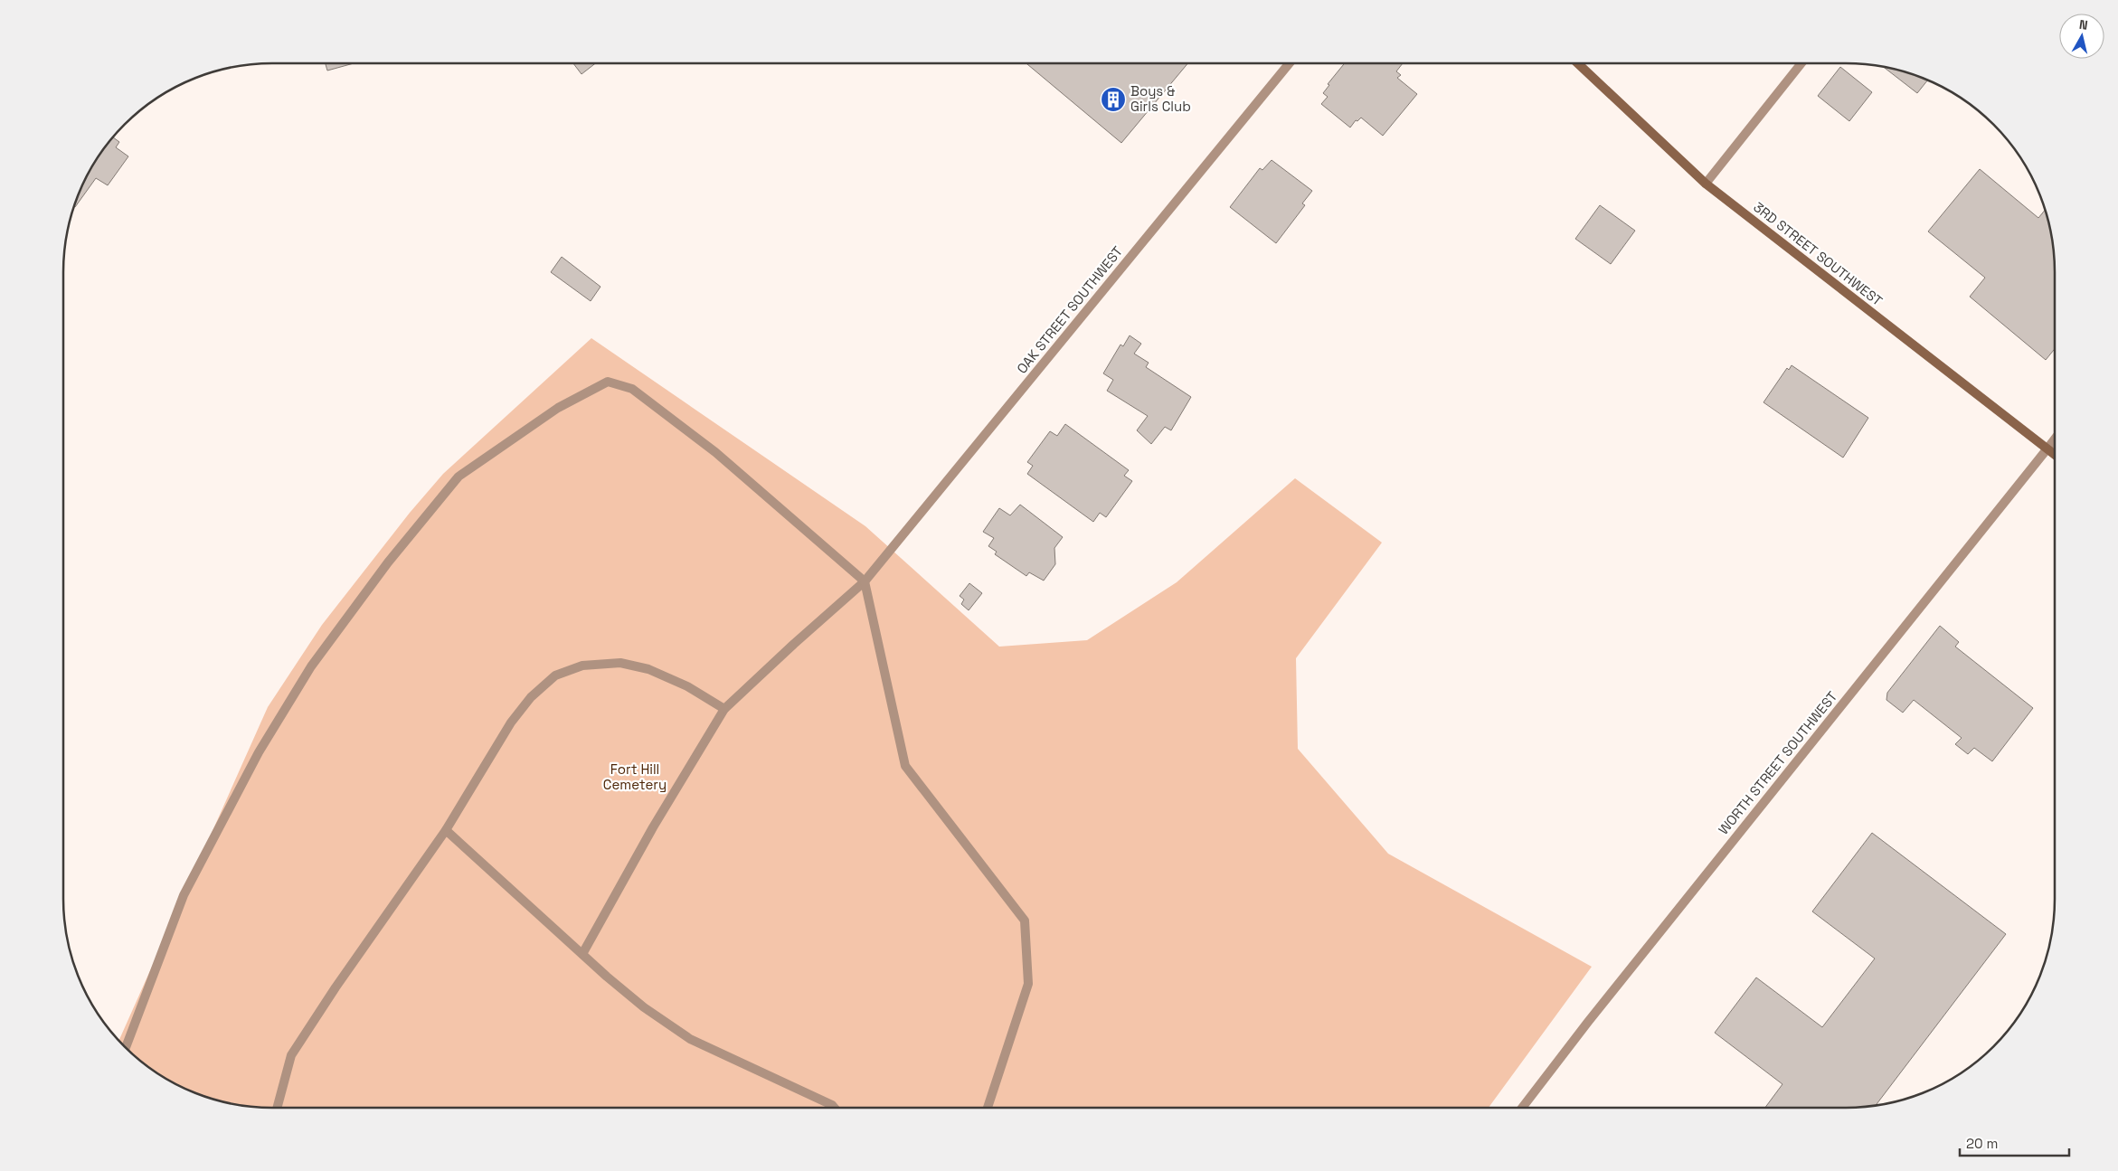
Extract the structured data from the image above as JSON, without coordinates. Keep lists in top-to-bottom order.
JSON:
{
  "streets": {
    "main road": ["3RD STREET SOUTHWEST"],
    "street": ["OAK STREET SOUTHWEST", "WORTH STREET SOUTHWEST"]
  },
  "crossings": [
    ["3RD STREET SOUTHWEST", "WORTH STREET SOUTHWEST"]
  ],
  "parks": ["Fort Hill Cemetery"],
  "places": {
    "building": ["Boys & Girls Club"]
  },
  "scale_bar": "20 m",
  "north": "top"
}
